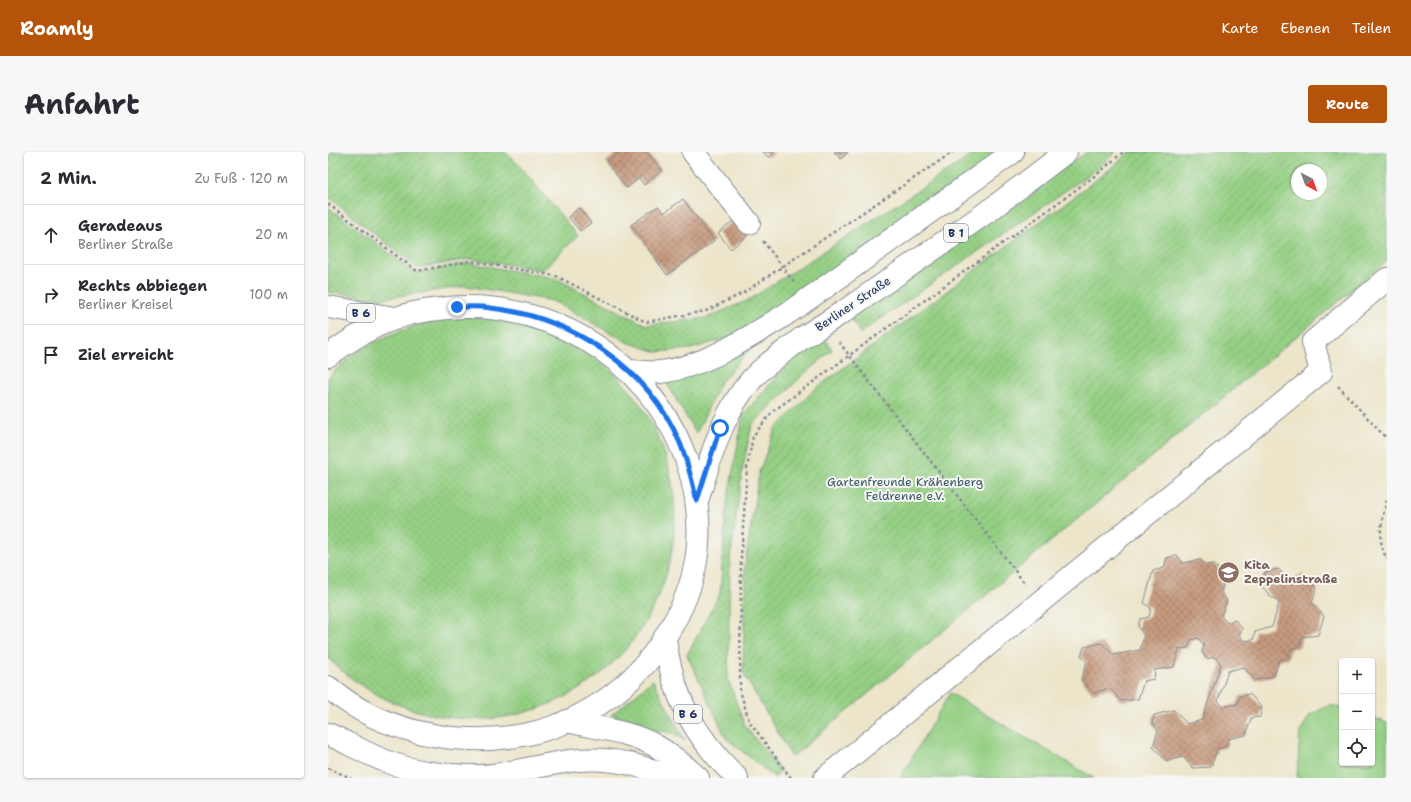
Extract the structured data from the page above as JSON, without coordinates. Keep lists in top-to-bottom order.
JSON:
{
  "streets": {
    "main road": ["B 1", "Berliner Straße", "B 6"]
  },
  "parks": ["Gartenfreunde Krähenberg Feldrenne e.V."],
  "places": {
    "school or university": ["Kita Zeppelinstraße"]
  },
  "north": "bottom right",
  "page": {
    "header": "Roamly",
    "nav": ["Karte", "Ebenen", "Teilen"],
    "title": "Anfahrt",
    "buttons": "Route",
    "heading": ["2 Min.", "Zu Fuß · 120 m"],
    "list": [
      ["Geradeaus", "Berliner Straße", "20 m"],
      ["Rechts abbiegen", "Berliner Kreisel", "100 m"],
      "Ziel erreicht"
    ],
    "map_buttons": ["+", "−"]
  }
}
